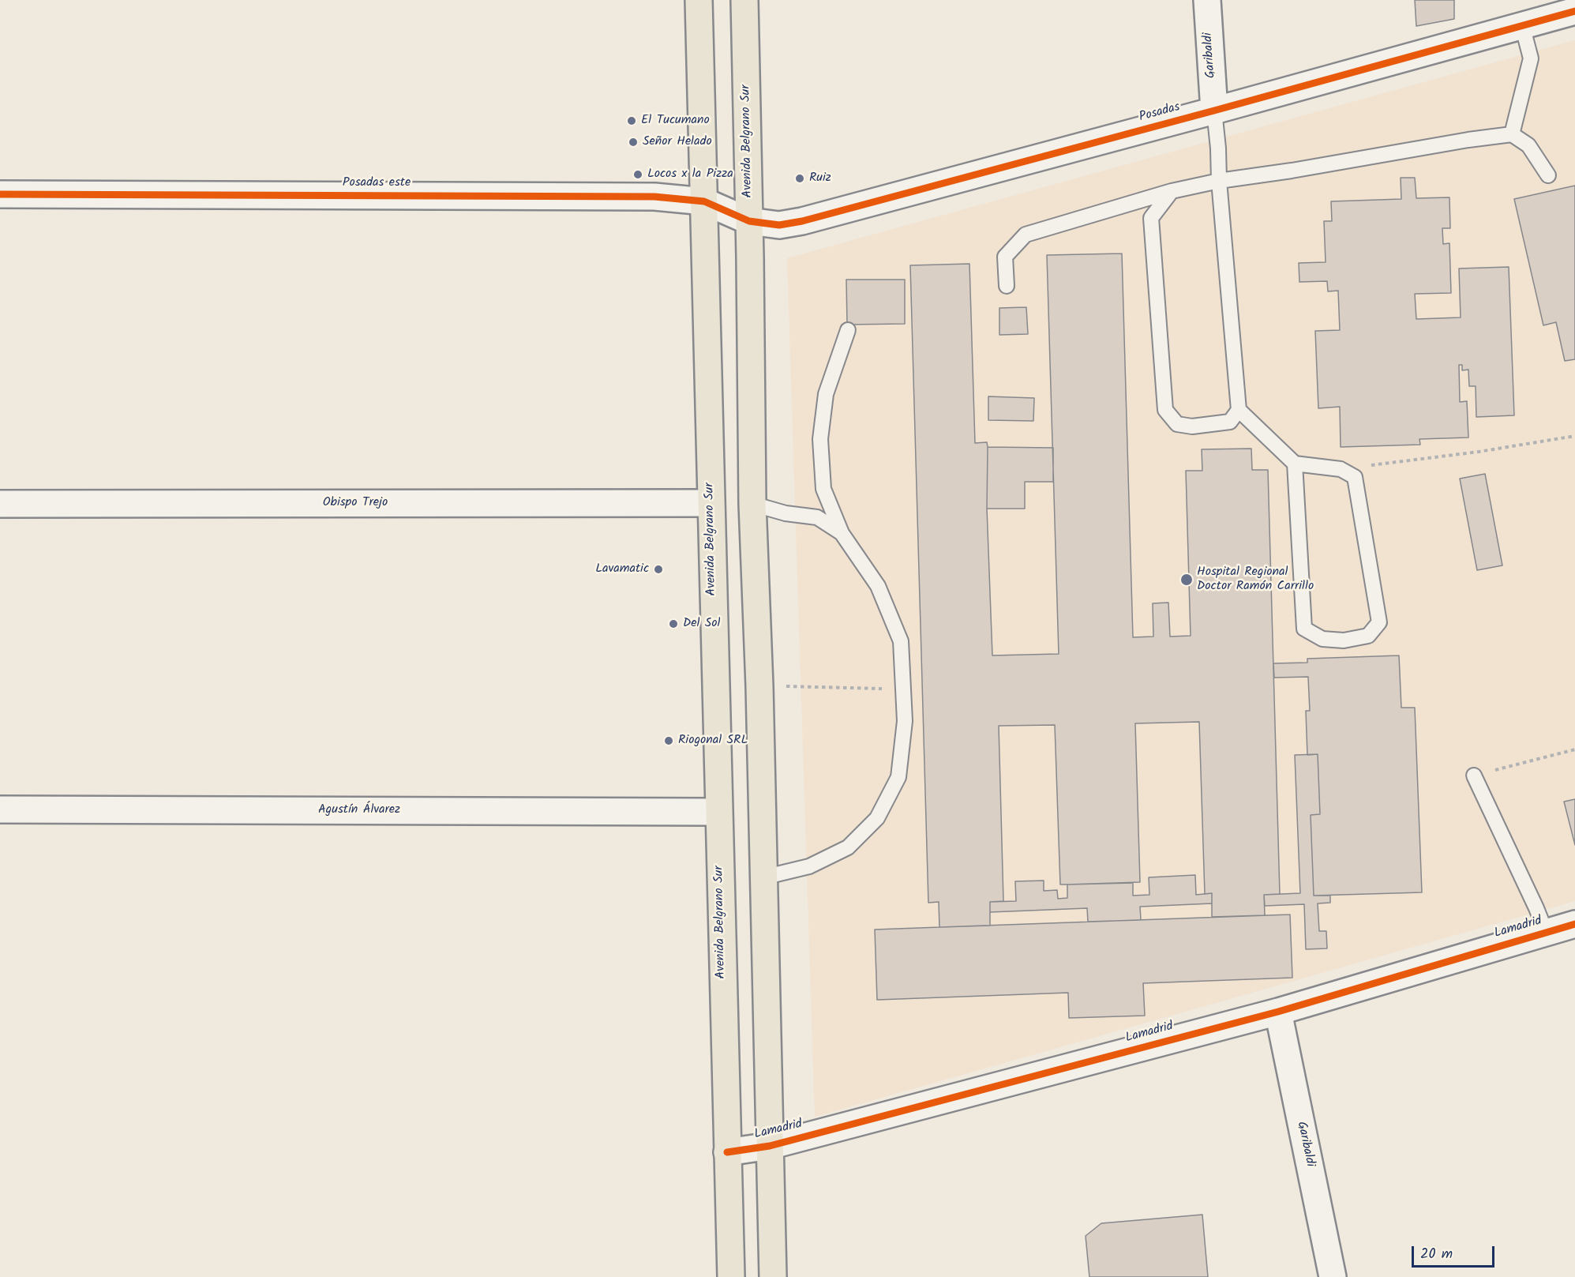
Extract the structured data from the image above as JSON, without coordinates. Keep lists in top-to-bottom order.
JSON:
{
  "streets": {
    "highway": ["Avenida Belgrano Sur"],
    "street": [
      "Garibaldi",
      "Posadas",
      "Posadas este",
      "Obispo Trejo",
      "Agustín Álvarez",
      "Lamadrid"
    ]
  },
  "crossings": [
    ["Garibaldi", "Posadas"],
    ["Garibaldi", "Lamadrid"],
    ["Posadas", "Avenida Belgrano Sur"],
    ["Posadas", "Posadas este"],
    ["Avenida Belgrano Sur", "Posadas este"],
    ["Avenida Belgrano Sur", "Obispo Trejo"],
    ["Avenida Belgrano Sur", "Agustín Álvarez"],
    ["Avenida Belgrano Sur", "Lamadrid"]
  ],
  "places": [
    "El Tucumano",
    "Señor Helado",
    "Locos x la Pizza",
    "Ruiz",
    "Lavamatic",
    "Hospital Regional Doctor Ramón Carrillo",
    "Del Sol",
    "Riogonal SRL"
  ],
  "scale_bar": "20 m"
}
